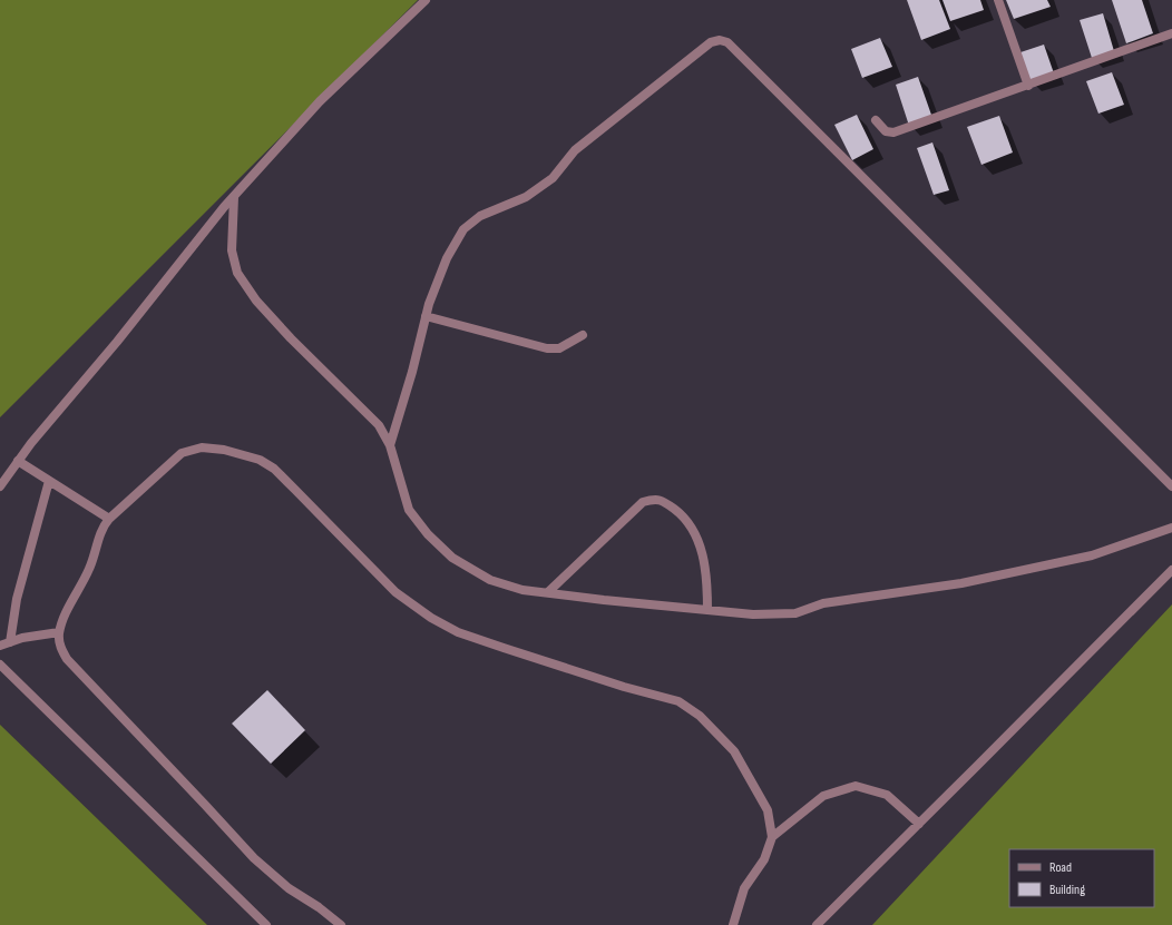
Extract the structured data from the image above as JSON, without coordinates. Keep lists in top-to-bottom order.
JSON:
{
  "legend": ["Road", "Building"]
}
